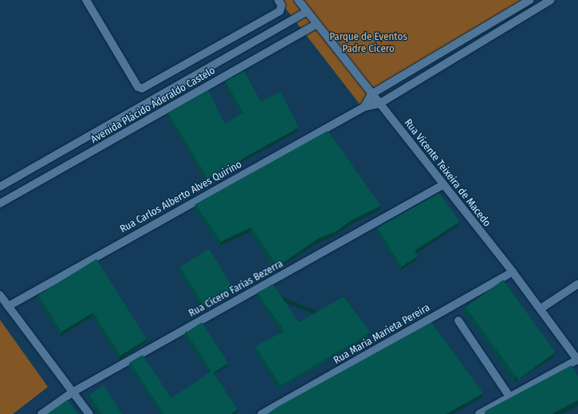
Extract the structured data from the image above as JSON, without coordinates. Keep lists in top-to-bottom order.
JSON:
{
  "streets": {
    "street": [
      "Avenida Plácido Aderaldo Castelo",
      "Rua Vicente Teixeira de Macedo",
      "Rua Carlos Alberto Alves Quirino",
      "Rua Cícero Farias Bezerra",
      "Rua Maria Marieta Pereira"
    ]
  },
  "crossings": [
    ["Avenida Plácido Aderaldo Castelo", "Rua Vicente Teixeira de Macedo"],
    ["Rua Vicente Teixeira de Macedo", "Rua Cícero Farias Bezerra"],
    ["Rua Vicente Teixeira de Macedo", "Rua Maria Marieta Pereira"]
  ],
  "parks": ["Parque de Eventos Padre Cícero"]
}
